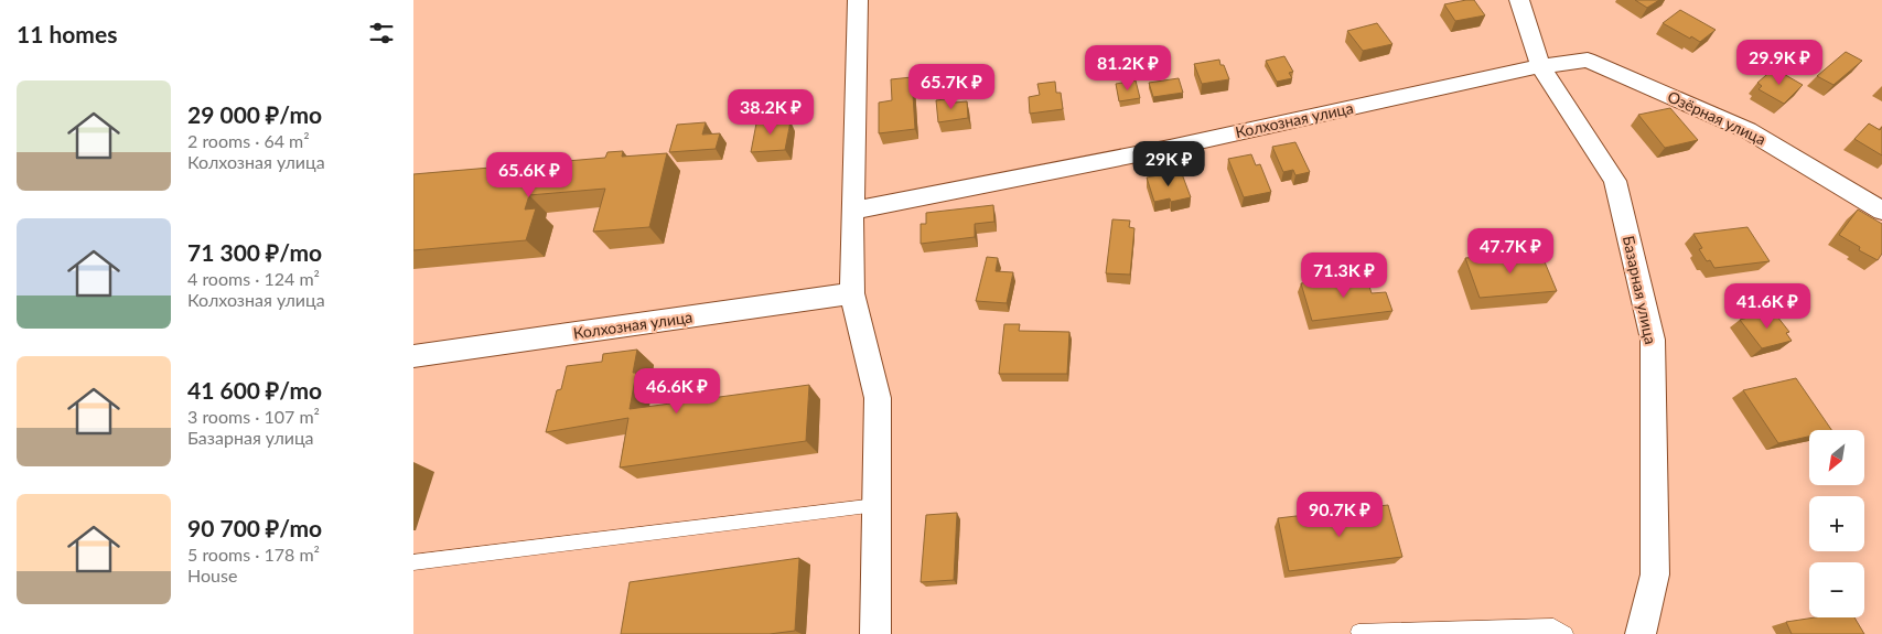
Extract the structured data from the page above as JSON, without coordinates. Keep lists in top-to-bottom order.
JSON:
{
  "streets": {
    "street": ["Озёрная улица", "Колхозная улица", "Базарная улица"]
  },
  "crossings": [
    ["Озёрная улица", "Колхозная улица"],
    ["Озёрная улица", "Базарная улица"],
    ["Колхозная улица", "Базарная улица"]
  ],
  "north": "bottom left",
  "page": {
    "heading": "11 homes",
    "price": [
      "29.9K ₽",
      "81.2K ₽",
      "65.7K ₽",
      "38.2K ₽",
      "29K ₽",
      "65.6K ₽",
      "47.7K ₽",
      "71.3K ₽",
      "41.6K ₽",
      "46.6K ₽",
      "90.7K ₽"
    ],
    "list": [
      {
        "name": "29 000 ₽/mo",
        "note": "2 rooms · 64 m² · Колхозная улица"
      },
      {
        "name": "71 300 ₽/mo",
        "note": "4 rooms · 124 m² · Колхозная улица"
      },
      {
        "name": "41 600 ₽/mo",
        "note": "3 rooms · 107 m² · Базарная улица"
      },
      {
        "name": "90 700 ₽/mo",
        "note": "5 rooms · 178 m² · House"
      }
    ],
    "map_buttons": ["+", "−"]
  }
}
